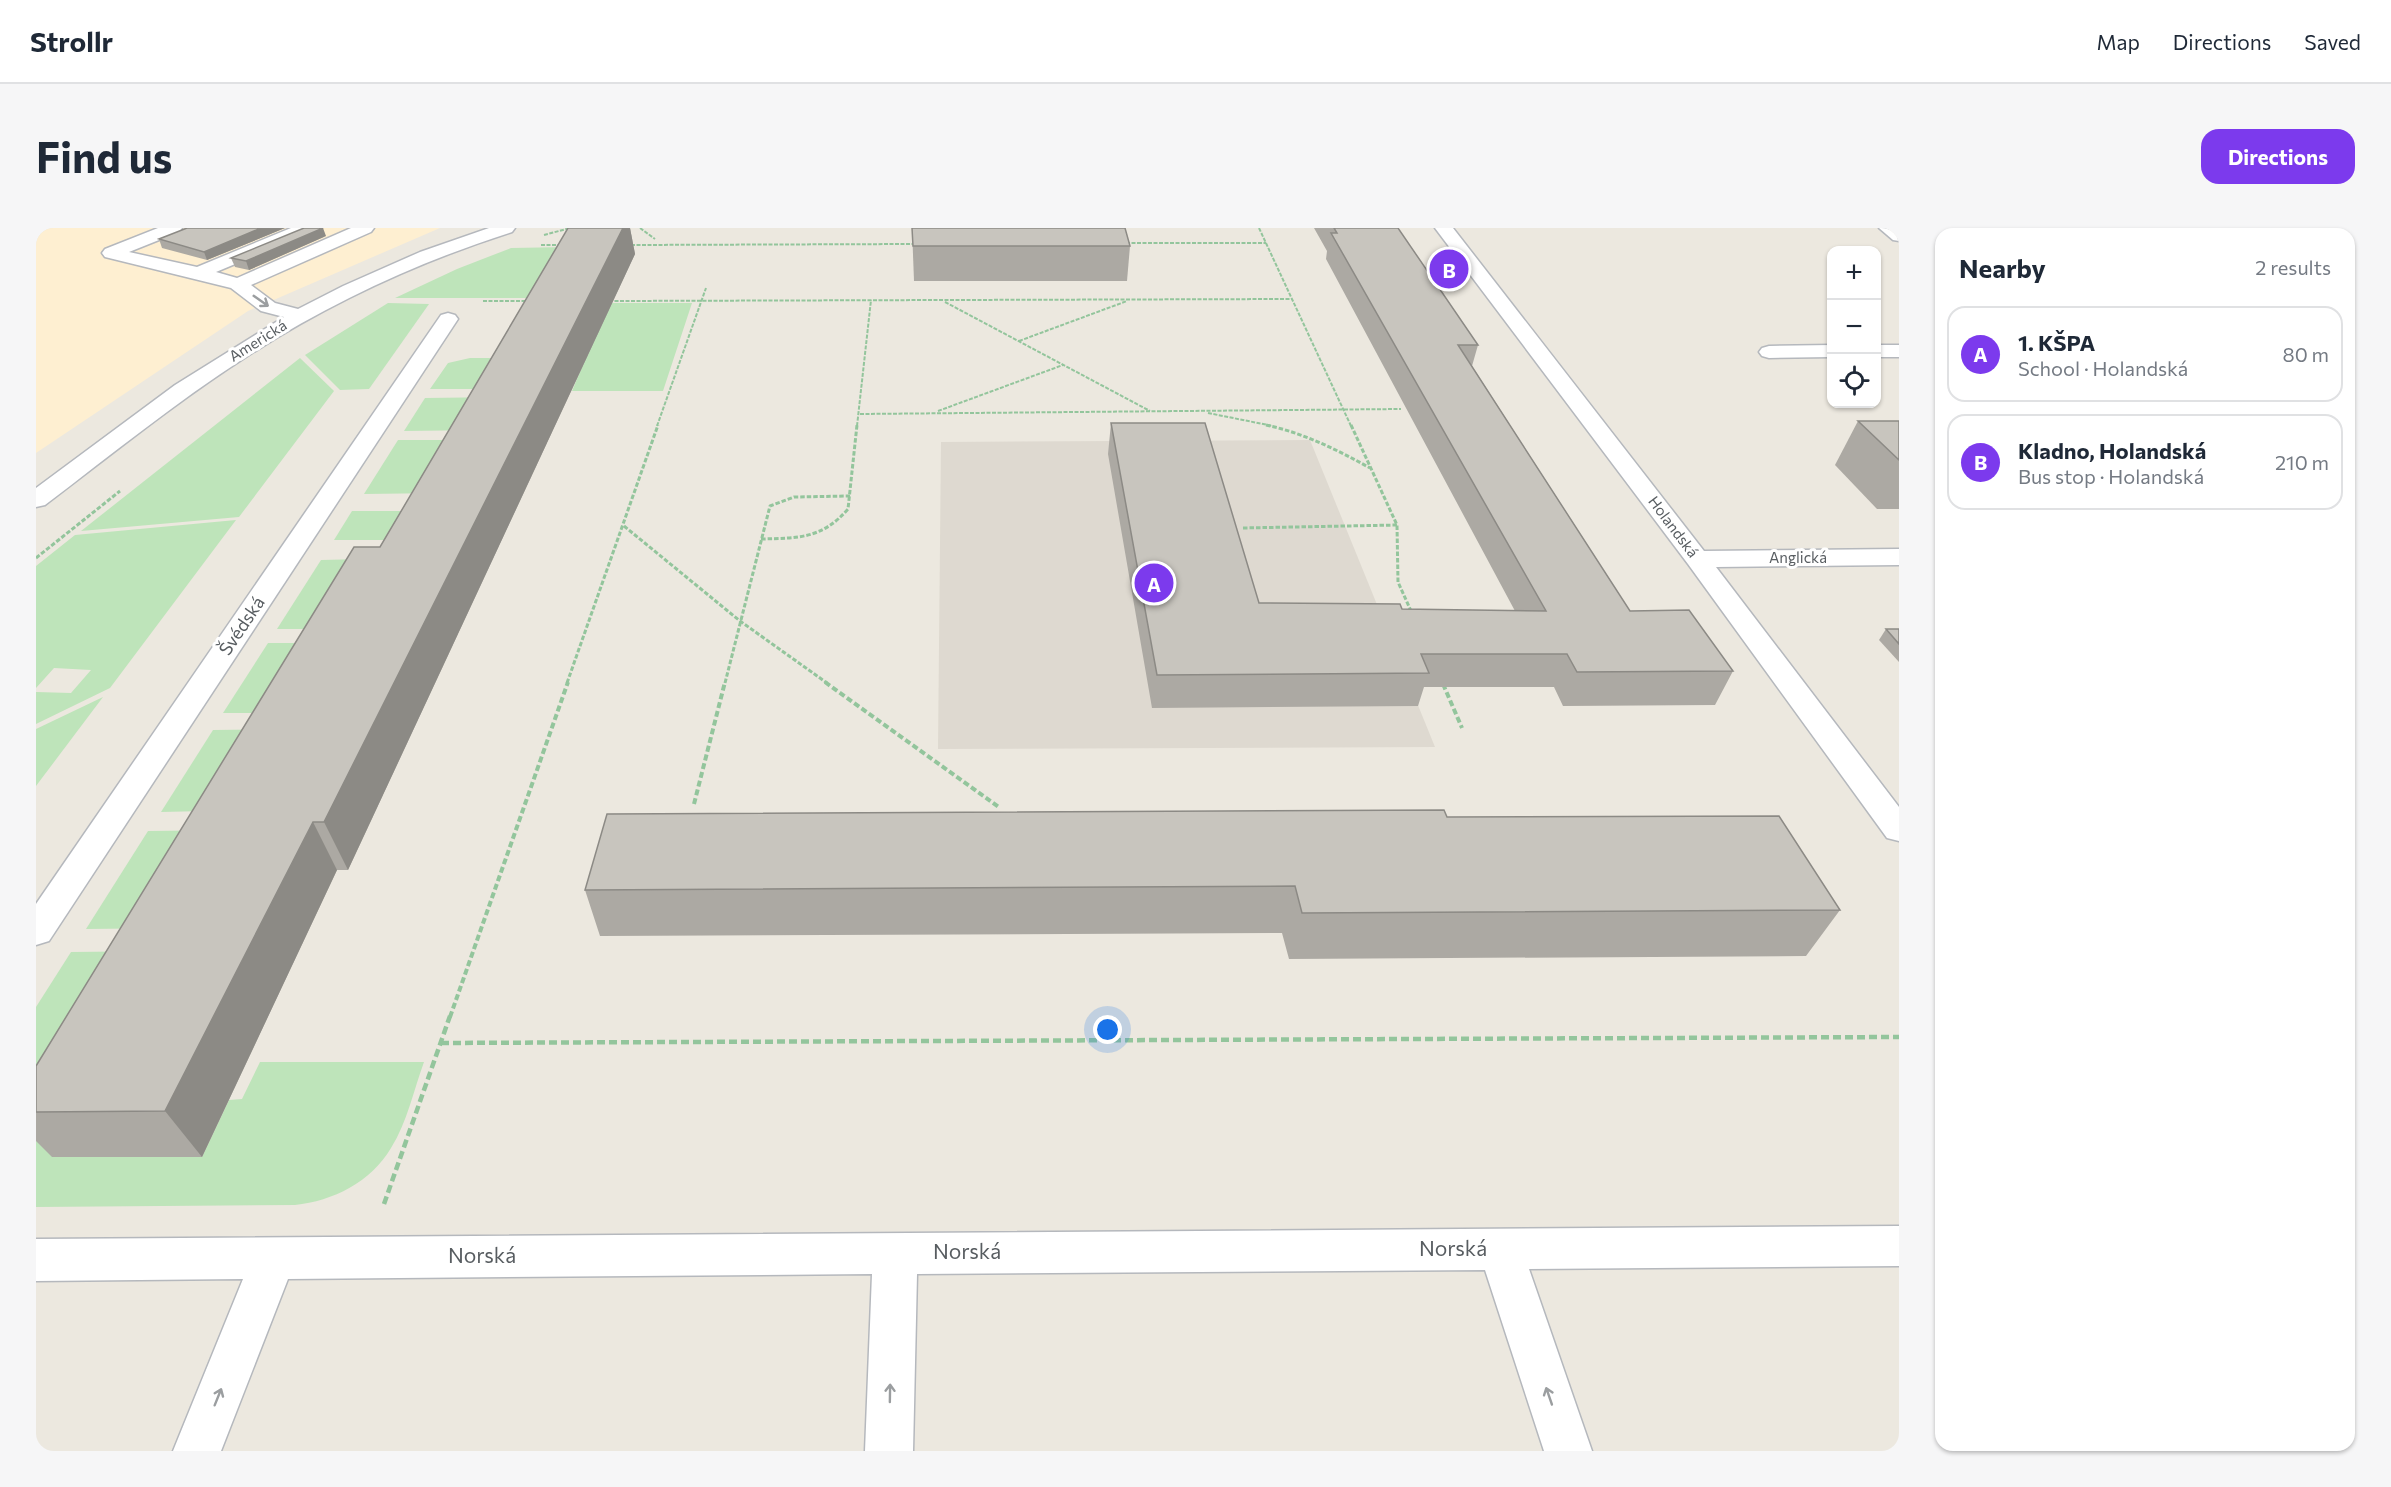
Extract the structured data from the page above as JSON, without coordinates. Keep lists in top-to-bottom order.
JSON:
{
  "streets": {
    "street": [
      "Americká",
      "Holandská",
      "Anglická",
      "Švédská",
      "Norská"
    ]
  },
  "crossings": [
    ["Holandská", "Anglická"]
  ],
  "page": {
    "header": "Strollr",
    "nav": ["Map", "Directions", "Saved"],
    "buttons": "Directions",
    "title": "Find us",
    "heading": ["Nearby", "2 results"],
    "map_buttons": ["+", "−"],
    "pins": ["B", "A"],
    "list": [
      {
        "mark": "A",
        "name": "1. KŠPA",
        "note": "School · Holandská",
        "value": "80 m"
      },
      {
        "mark": "B",
        "name": "Kladno, Holandská",
        "note": "Bus stop · Holandská",
        "value": "210 m"
      }
    ]
  }
}
